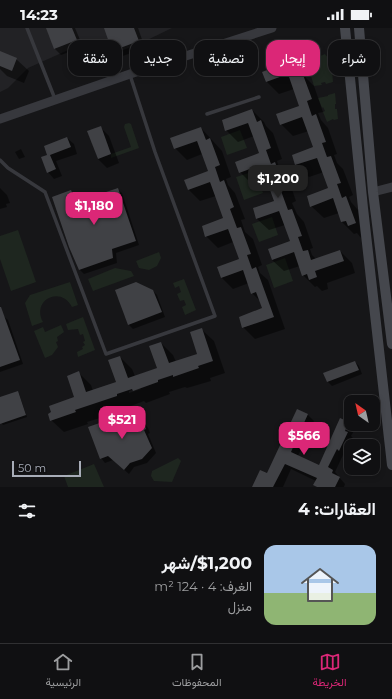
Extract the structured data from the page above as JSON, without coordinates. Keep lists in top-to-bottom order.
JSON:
{
  "scale_bar": "50 m",
  "north": "top left",
  "page": {
    "status": "14:23",
    "chip": [
      "شراء",
      "إيجار",
      "تصفية",
      "جديد",
      "شقة"
    ],
    "price": [
      "$1,200",
      "$1,180",
      "$521",
      "$566"
    ],
    "scale": "50 m",
    "heading": "العقارات: 4",
    "list": [
      {
        "name": "$1,200/شهر",
        "note": "الغرف: 4 · 124 m² · منزل"
      }
    ],
    "tabs": ["الخريطة", "المحفوظات", "الرئيسية"]
  }
}
